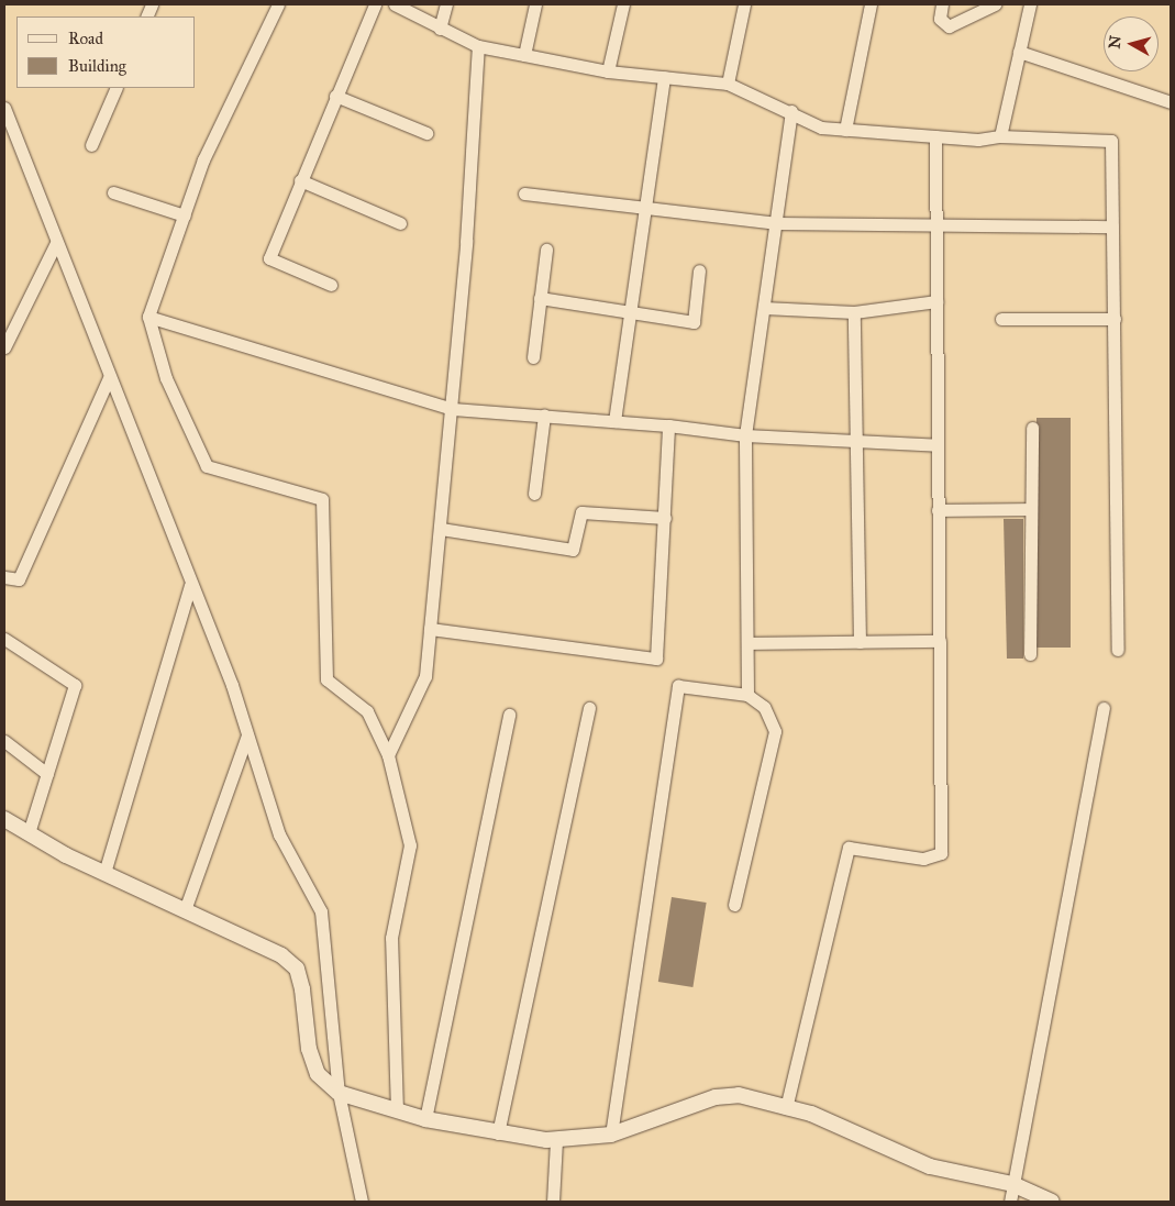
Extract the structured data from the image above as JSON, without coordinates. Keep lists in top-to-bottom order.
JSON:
{
  "legend": ["Road", "Building"],
  "north": "left"
}
